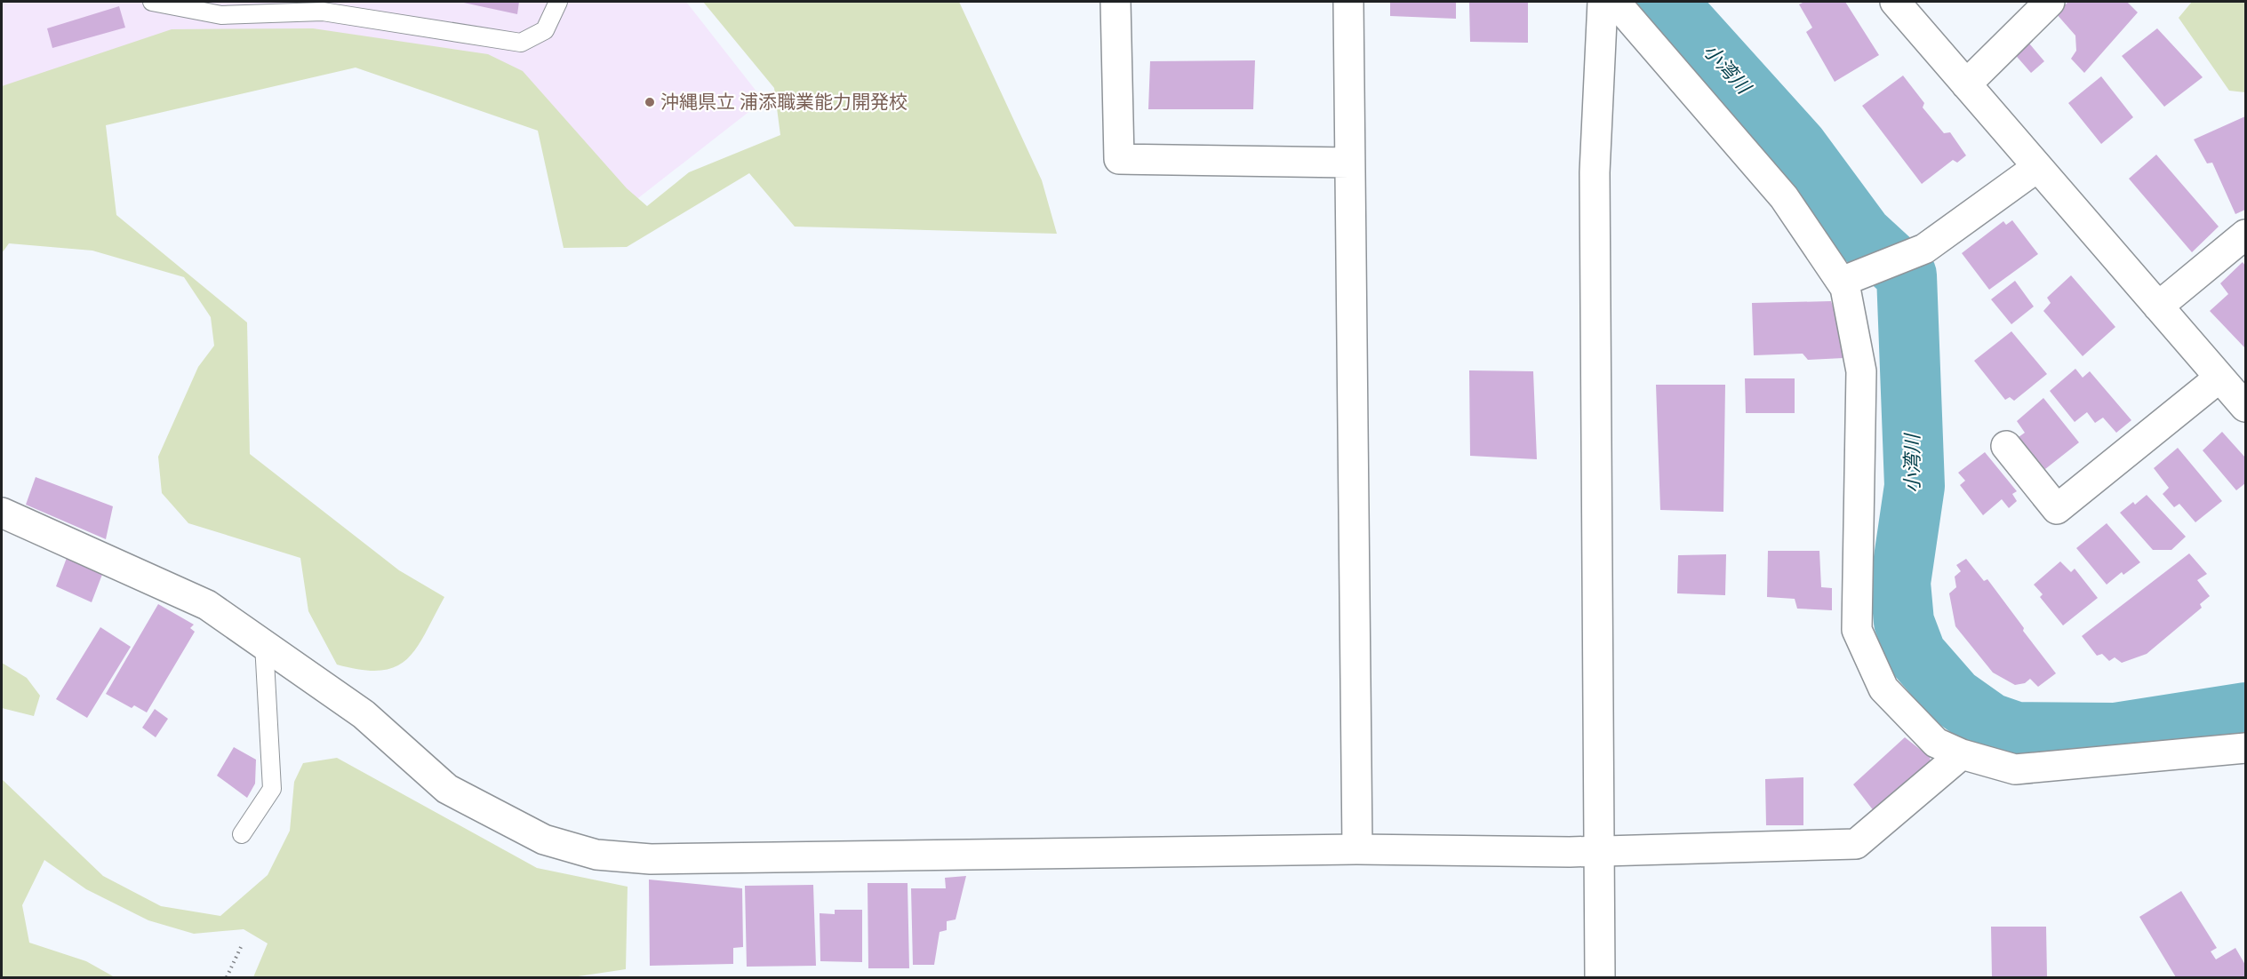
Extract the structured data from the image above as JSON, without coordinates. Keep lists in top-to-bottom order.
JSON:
{
  "water": ["小湾川"],
  "places": ["沖縄県立 浦添職業能力開発校"]
}
